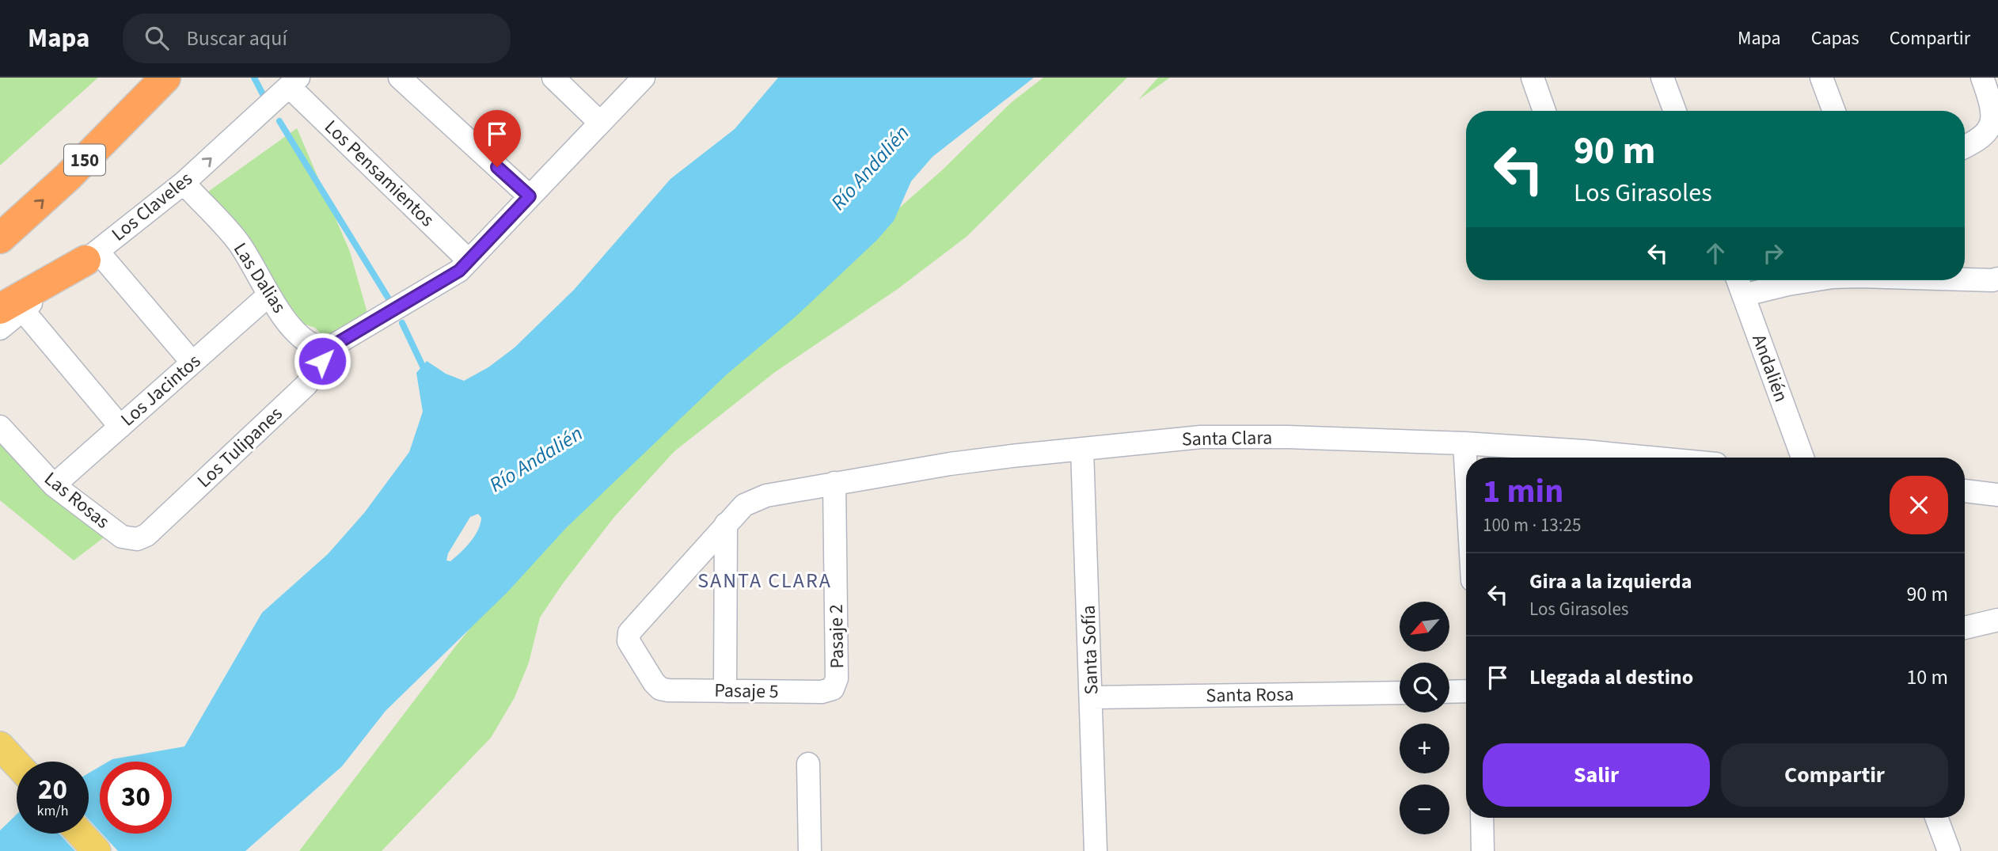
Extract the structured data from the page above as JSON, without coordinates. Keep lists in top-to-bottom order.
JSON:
{
  "streets": {
    "highway": ["150"],
    "street": [
      "Los Pensamientos",
      "Los Claveles",
      "Las Dalias",
      "Andalién",
      "Los Jacintos",
      "Santa Clara",
      "Los Tulipanes",
      "Las Rosas",
      "Pasaje 2",
      "Santa Sofía",
      "Pasaje 5",
      "Santa Rosa"
    ]
  },
  "crossings": [
    ["Los Pensamientos", "Los Claveles"],
    ["Los Claveles", "Las Dalias"],
    ["Las Dalias", "Los Jacintos"],
    ["Las Dalias", "Los Tulipanes"],
    ["Los Jacintos", "Las Rosas"],
    ["Santa Clara", "Pasaje 2"],
    ["Santa Clara", "Santa Sofía"],
    ["Santa Clara", "Pasaje 5"],
    ["Los Tulipanes", "Las Rosas"],
    ["Pasaje 2", "Pasaje 5"],
    ["Santa Sofía", "Santa Rosa"]
  ],
  "one_way": ["Los Claveles"],
  "districts": ["SANTA CLARA"],
  "water": ["Río Andalién"],
  "north": "bottom left",
  "page": {
    "header": "Mapa",
    "search": "Buscar aquí",
    "nav": ["Mapa", "Capas", "Compartir"],
    "turn": ["90 m", "Los Girasoles"],
    "heading": ["1 min", "100 m · 13:25"],
    "list": [
      {
        "name": "Gira a la izquierda",
        "note": "Los Girasoles",
        "value": "90 m"
      },
      {
        "name": "Llegada al destino",
        "value": "10 m"
      }
    ],
    "map_buttons": ["+", "−"],
    "buttons": ["Salir", "Compartir"],
    "speed": "20 km/h",
    "limit": "30"
  }
}
